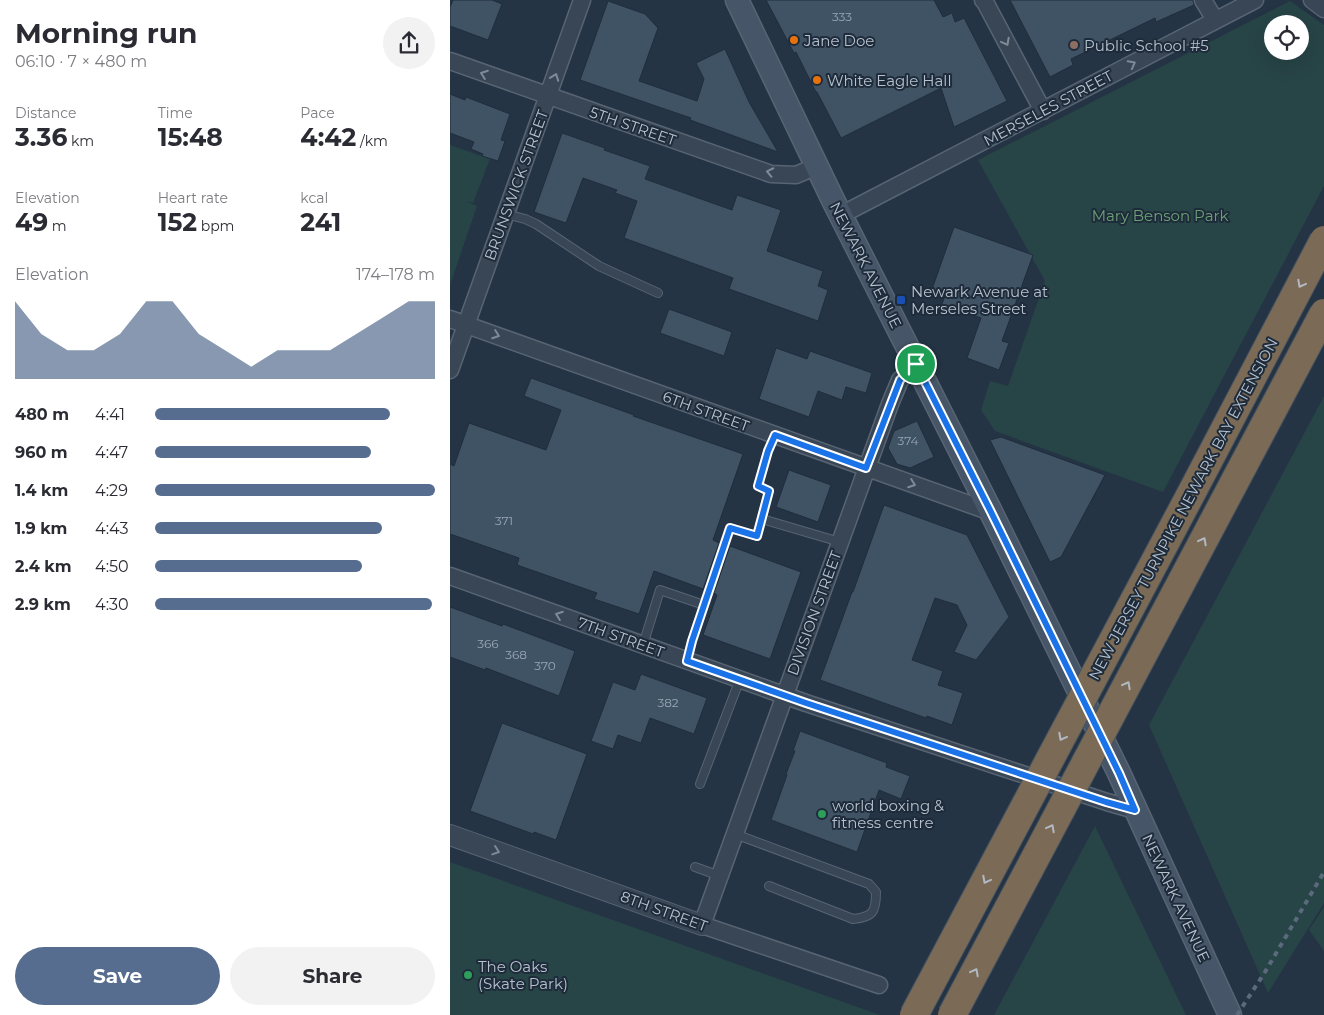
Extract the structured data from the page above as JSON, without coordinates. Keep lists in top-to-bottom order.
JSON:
{
  "streets": {
    "highway": ["NEW JERSEY TURNPIKE NEWARK BAY EXTENSION"],
    "main road": ["NEWARK AVENUE"],
    "street": [
      "MERSELES STREET",
      "5TH STREET",
      "BRUNSWICK STREET",
      "6TH STREET",
      "DIVISION STREET",
      "7TH STREET",
      "8TH STREET"
    ]
  },
  "crossings": [
    ["MERSELES STREET", "NEWARK AVENUE"],
    ["5TH STREET", "BRUNSWICK STREET"],
    ["5TH STREET", "NEWARK AVENUE"],
    ["BRUNSWICK STREET", "6TH STREET"],
    ["NEWARK AVENUE", "6TH STREET"],
    ["NEWARK AVENUE", "DIVISION STREET"],
    ["NEWARK AVENUE", "7TH STREET"],
    ["6TH STREET", "DIVISION STREET"],
    ["DIVISION STREET", "7TH STREET"],
    ["DIVISION STREET", "8TH STREET"]
  ],
  "one_way": [
    "MERSELES STREET",
    "5TH STREET",
    "6TH STREET",
    "8TH STREET"
  ],
  "parks": ["Mary Benson Park"],
  "places": {
    "other": [
      "Jane Doe",
      "Public School #5",
      "White Eagle Hall",
      "world boxing & fitness centre",
      "The Oaks (Skate Park)"
    ],
    "transit": ["Newark Avenue at Merseles Street"]
  },
  "house_numbers": [
    "333",
    "374",
    "371",
    "366",
    "368",
    "370",
    "382"
  ],
  "page": {
    "heading": ["Morning run", "06:10 · 7 × 480 m"],
    "stats": [
      ["Distance", "3.36 km"],
      ["Time", "15:48"],
      ["Pace", "4:42 /km"],
      ["Elevation", "49 m"],
      ["Heart rate", "152 bpm"],
      ["kcal", "241"]
    ],
    "chart": ["Elevation", "174–178 m"],
    "list": [
      {
        "name": "480 m",
        "note": "4:41"
      },
      {
        "name": "960 m",
        "note": "4:47"
      },
      {
        "name": "1.4 km",
        "note": "4:29"
      },
      {
        "name": "1.9 km",
        "note": "4:43"
      },
      {
        "name": "2.4 km",
        "note": "4:50"
      },
      {
        "name": "2.9 km",
        "note": "4:30"
      }
    ],
    "buttons": ["Save", "Share"]
  }
}
